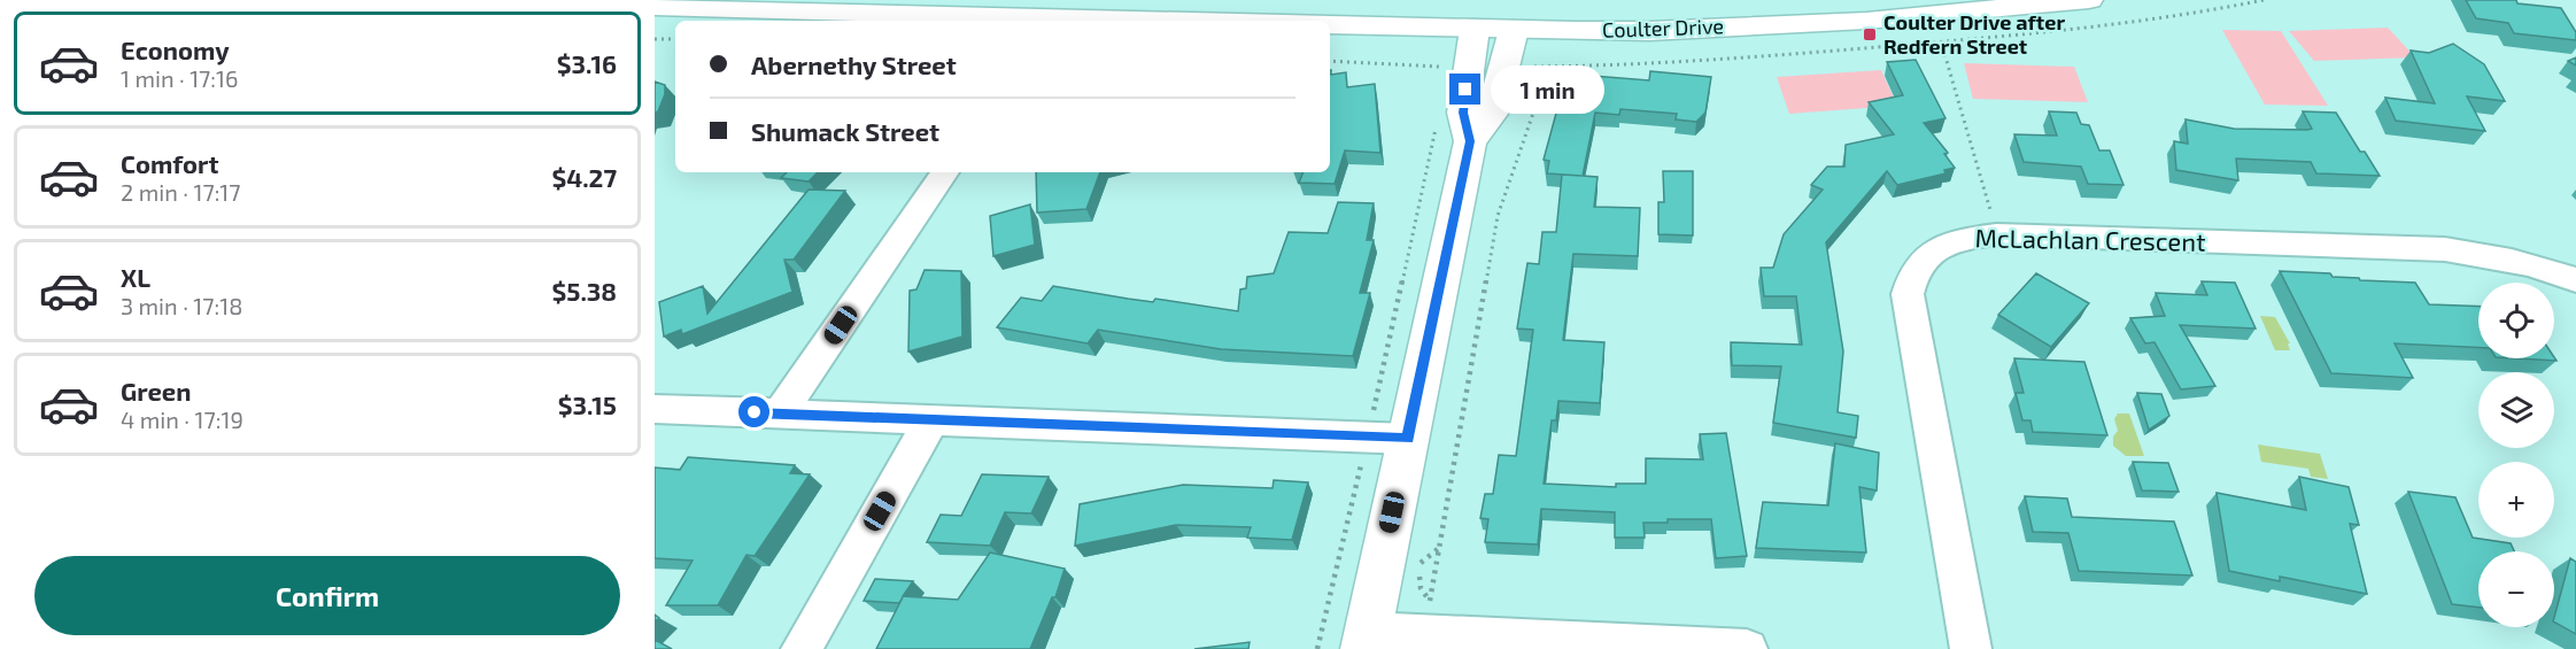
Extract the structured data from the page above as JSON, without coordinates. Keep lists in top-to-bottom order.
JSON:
{
  "streets": {
    "main road": ["Coulter Drive"],
    "street": ["McLachlan Crescent"]
  },
  "places": {
    "transit": ["Coulter Drive after Redfern Street"]
  },
  "page": {
    "list": [
      {
        "name": "Economy",
        "note": "1 min · 17:16",
        "value": "$3.16"
      },
      {
        "name": "Comfort",
        "note": "2 min · 17:17",
        "value": "$4.27"
      },
      {
        "name": "XL",
        "note": "3 min · 17:18",
        "value": "$5.38"
      },
      {
        "name": "Green",
        "note": "4 min · 17:19",
        "value": "$3.15"
      }
    ],
    "banner": ["Abernethy Street", "Shumack Street"],
    "bubble": "1 min",
    "map_buttons": ["+", "−"],
    "buttons": "Confirm"
  }
}
